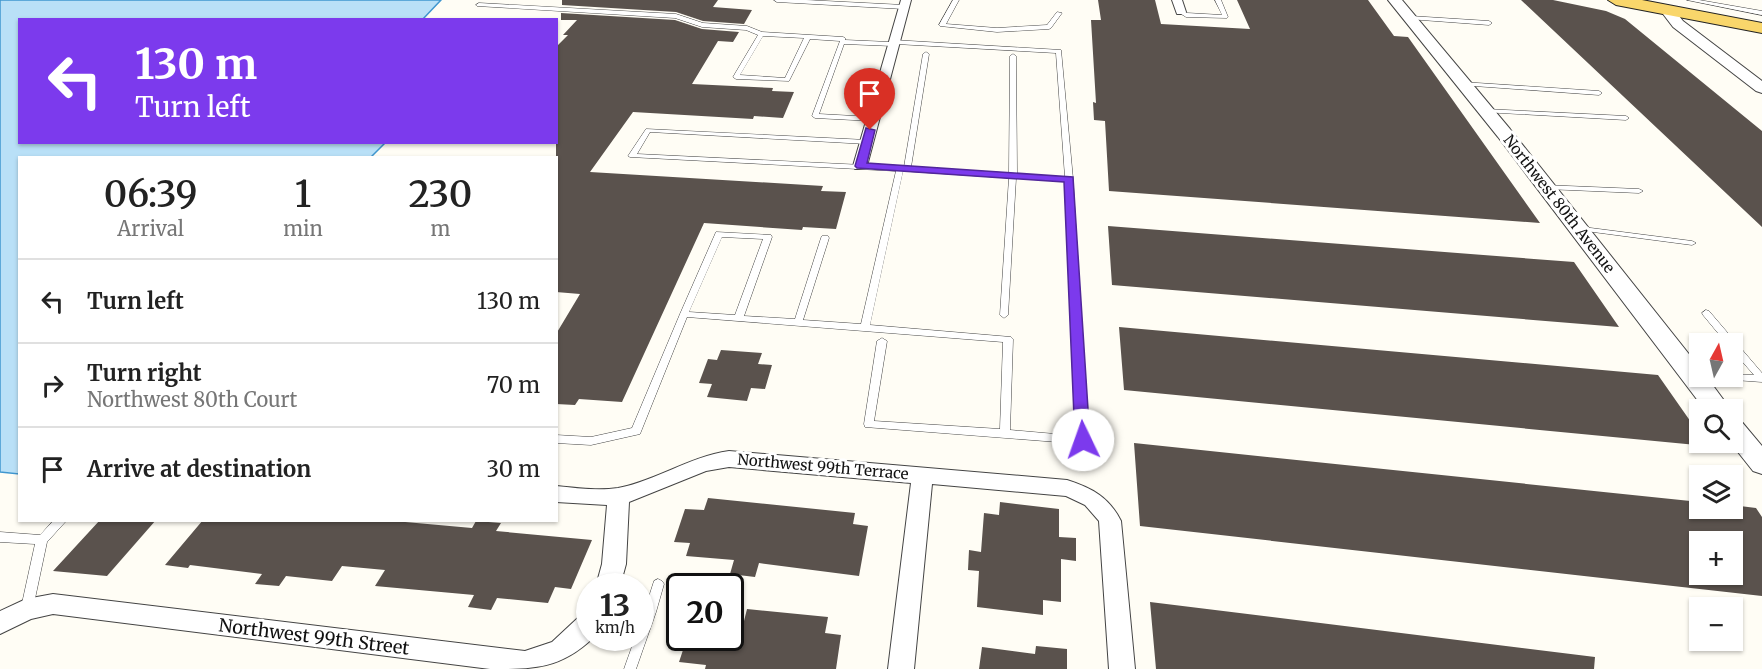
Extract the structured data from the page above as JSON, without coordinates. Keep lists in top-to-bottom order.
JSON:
{
  "streets": {
    "street": ["Northwest 80th Avenue", "Northwest 99th Terrace", "Northwest 99th Street"]
  },
  "north": "top",
  "page": {
    "turn": ["130 m", "Turn left"],
    "eta": [
      "06:39",
      "Arrival",
      "1",
      "min",
      "230",
      "m"
    ],
    "list": [
      {
        "name": "Turn left",
        "value": "130 m"
      },
      {
        "name": "Turn right",
        "note": "Northwest 80th Court",
        "value": "70 m"
      },
      {
        "name": "Arrive at destination",
        "value": "30 m"
      }
    ],
    "map_buttons": ["+", "−"],
    "speed": "13 km/h",
    "limit": "20"
  }
}
